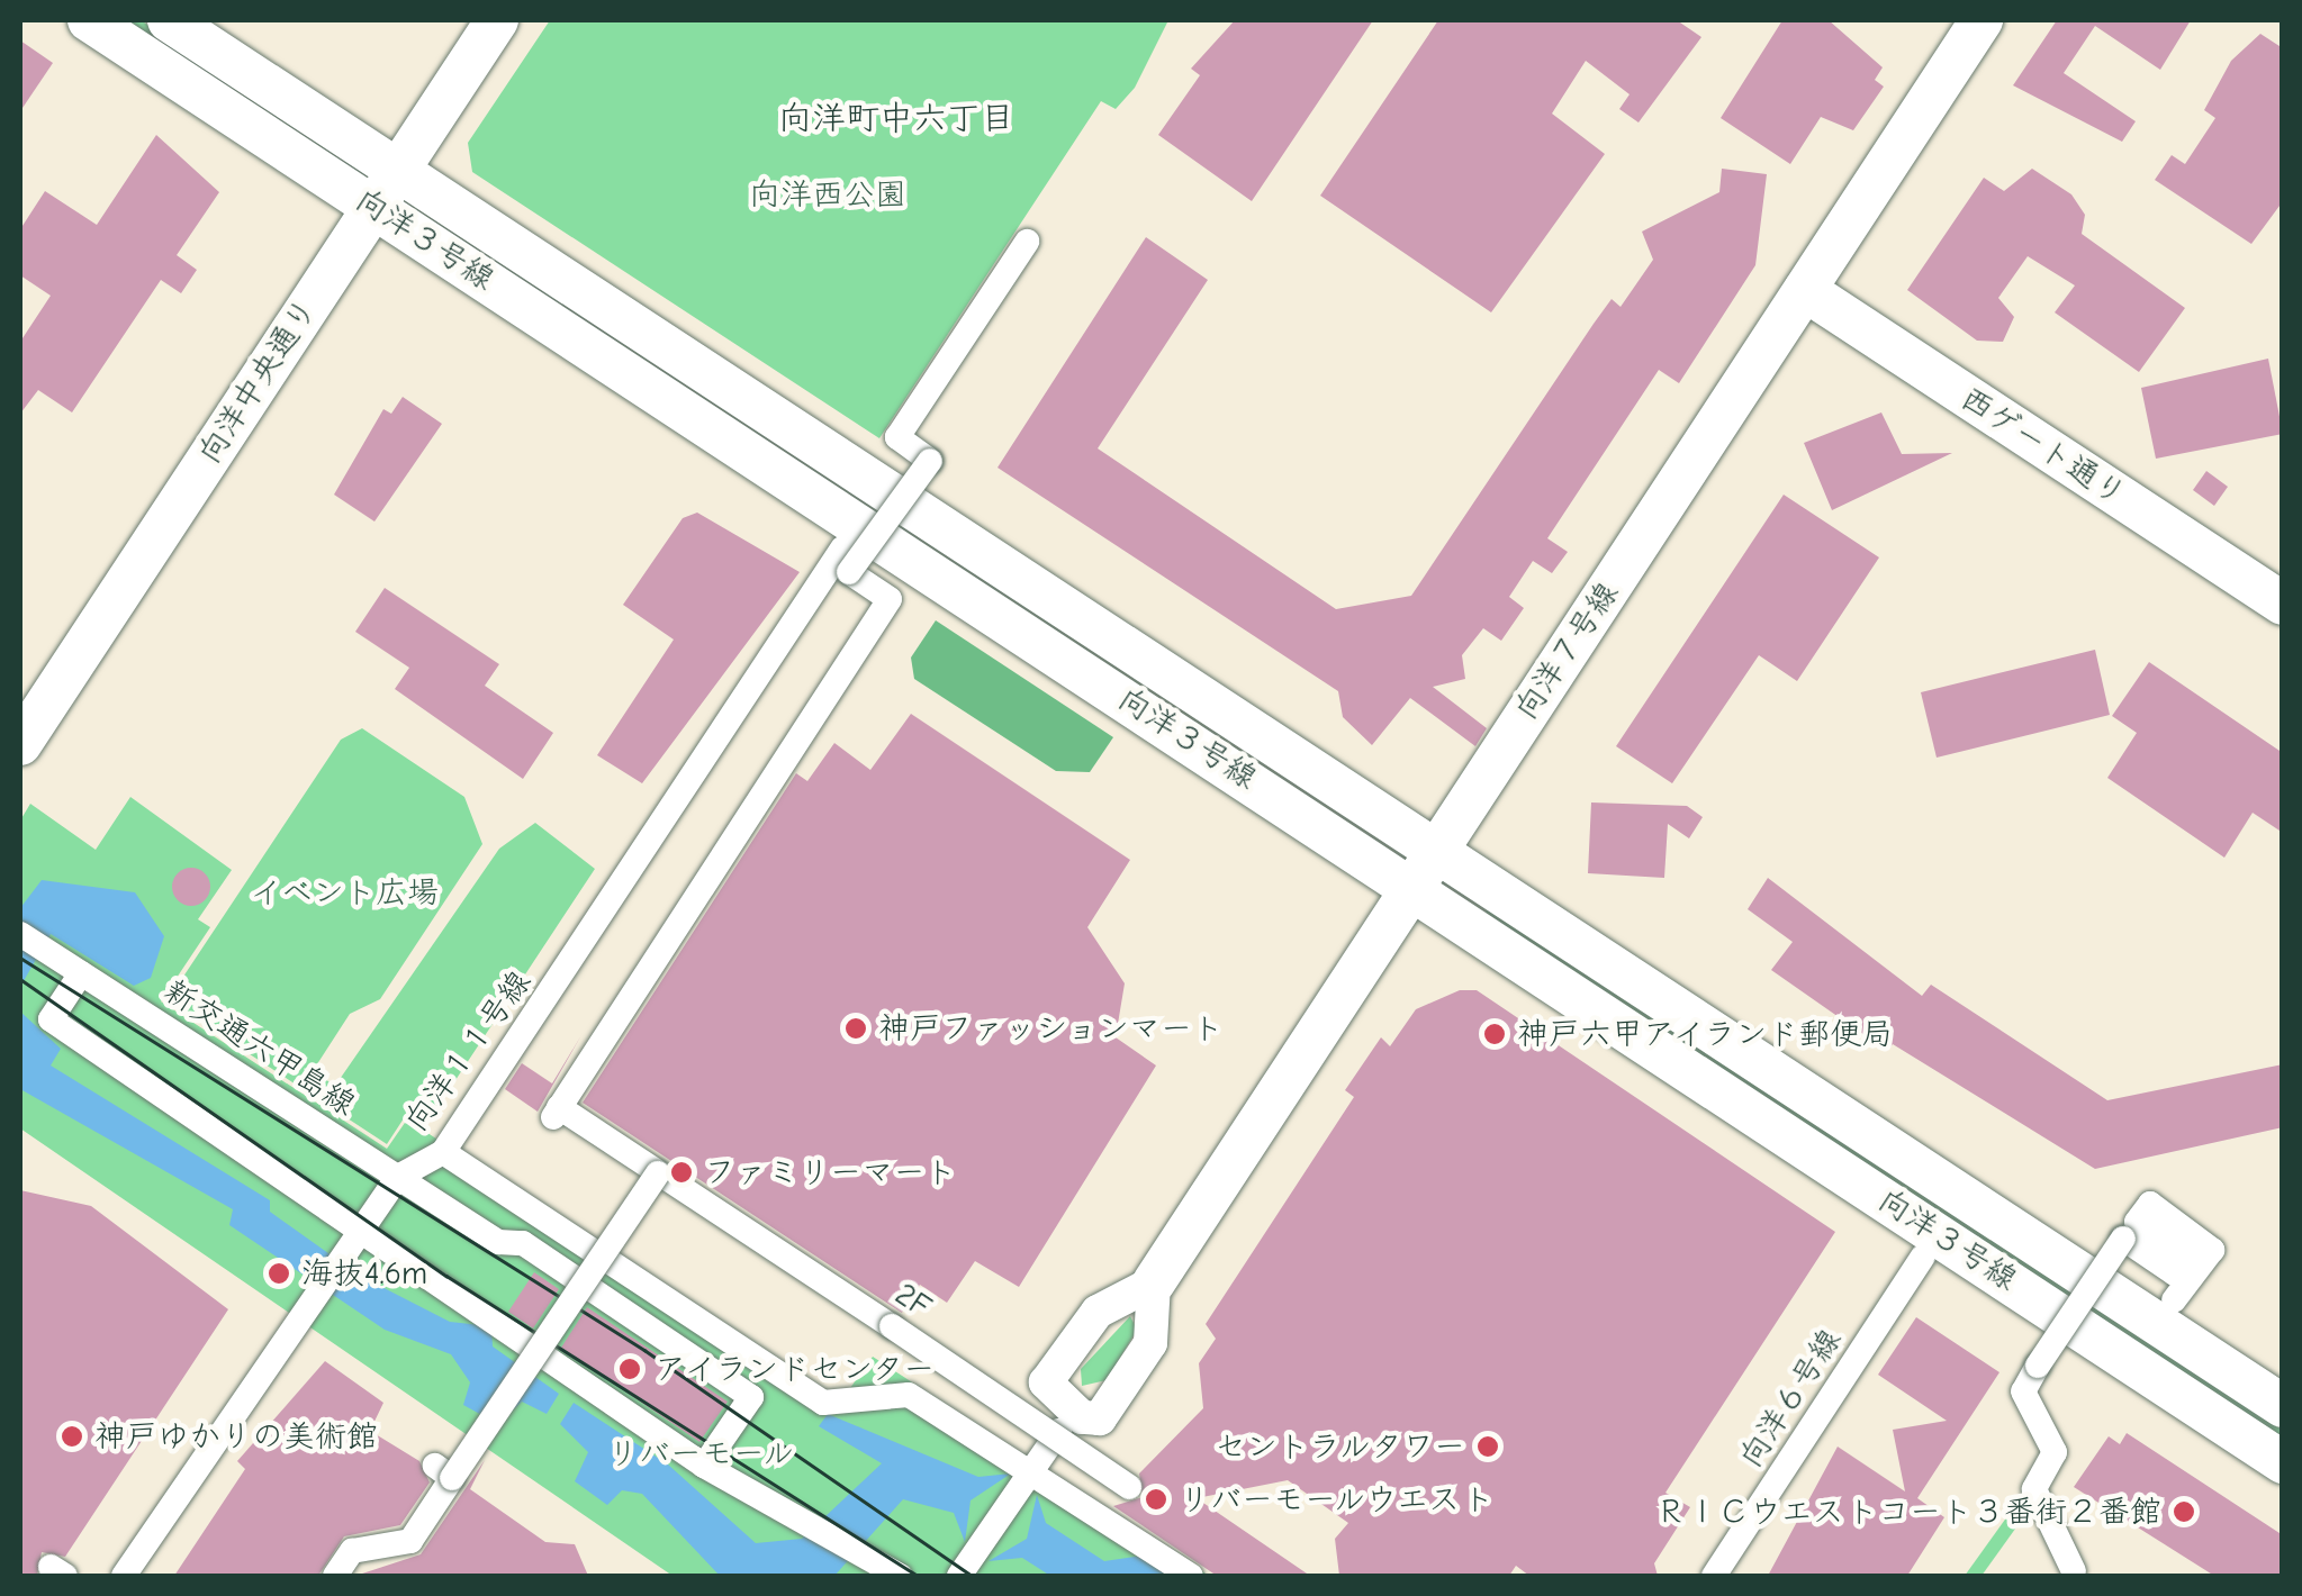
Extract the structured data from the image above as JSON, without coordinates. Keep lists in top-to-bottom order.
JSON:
{
  "streets": {
    "street": [
      "向洋３号線",
      "向洋中央通り",
      "西ゲート通り",
      "向洋７号線",
      "新交通六甲島線",
      "向洋１１号線",
      "2F",
      "向洋６号線"
    ]
  },
  "crossings": [
    ["向洋３号線", "向洋中央通り"],
    ["向洋３号線", "向洋７号線"],
    ["西ゲート通り", "向洋７号線"],
    ["新交通六甲島線", "向洋１１号線"],
    ["向洋１１号線", "2F"]
  ],
  "districts": ["向洋町中六丁目"],
  "parks": ["向洋西公園", "イベント広場", "リバーモール"],
  "places": [
    "神戸ファッションマート",
    "神戸六甲アイランド郵便局",
    "ファミリーマート",
    "海抜4.6m",
    "アイランドセンター",
    "神戸ゆかりの美術館",
    "セントラルタワー",
    "リバーモールウエスト",
    "ＲＩＣウエストコート３番街２番館"
  ]
}
